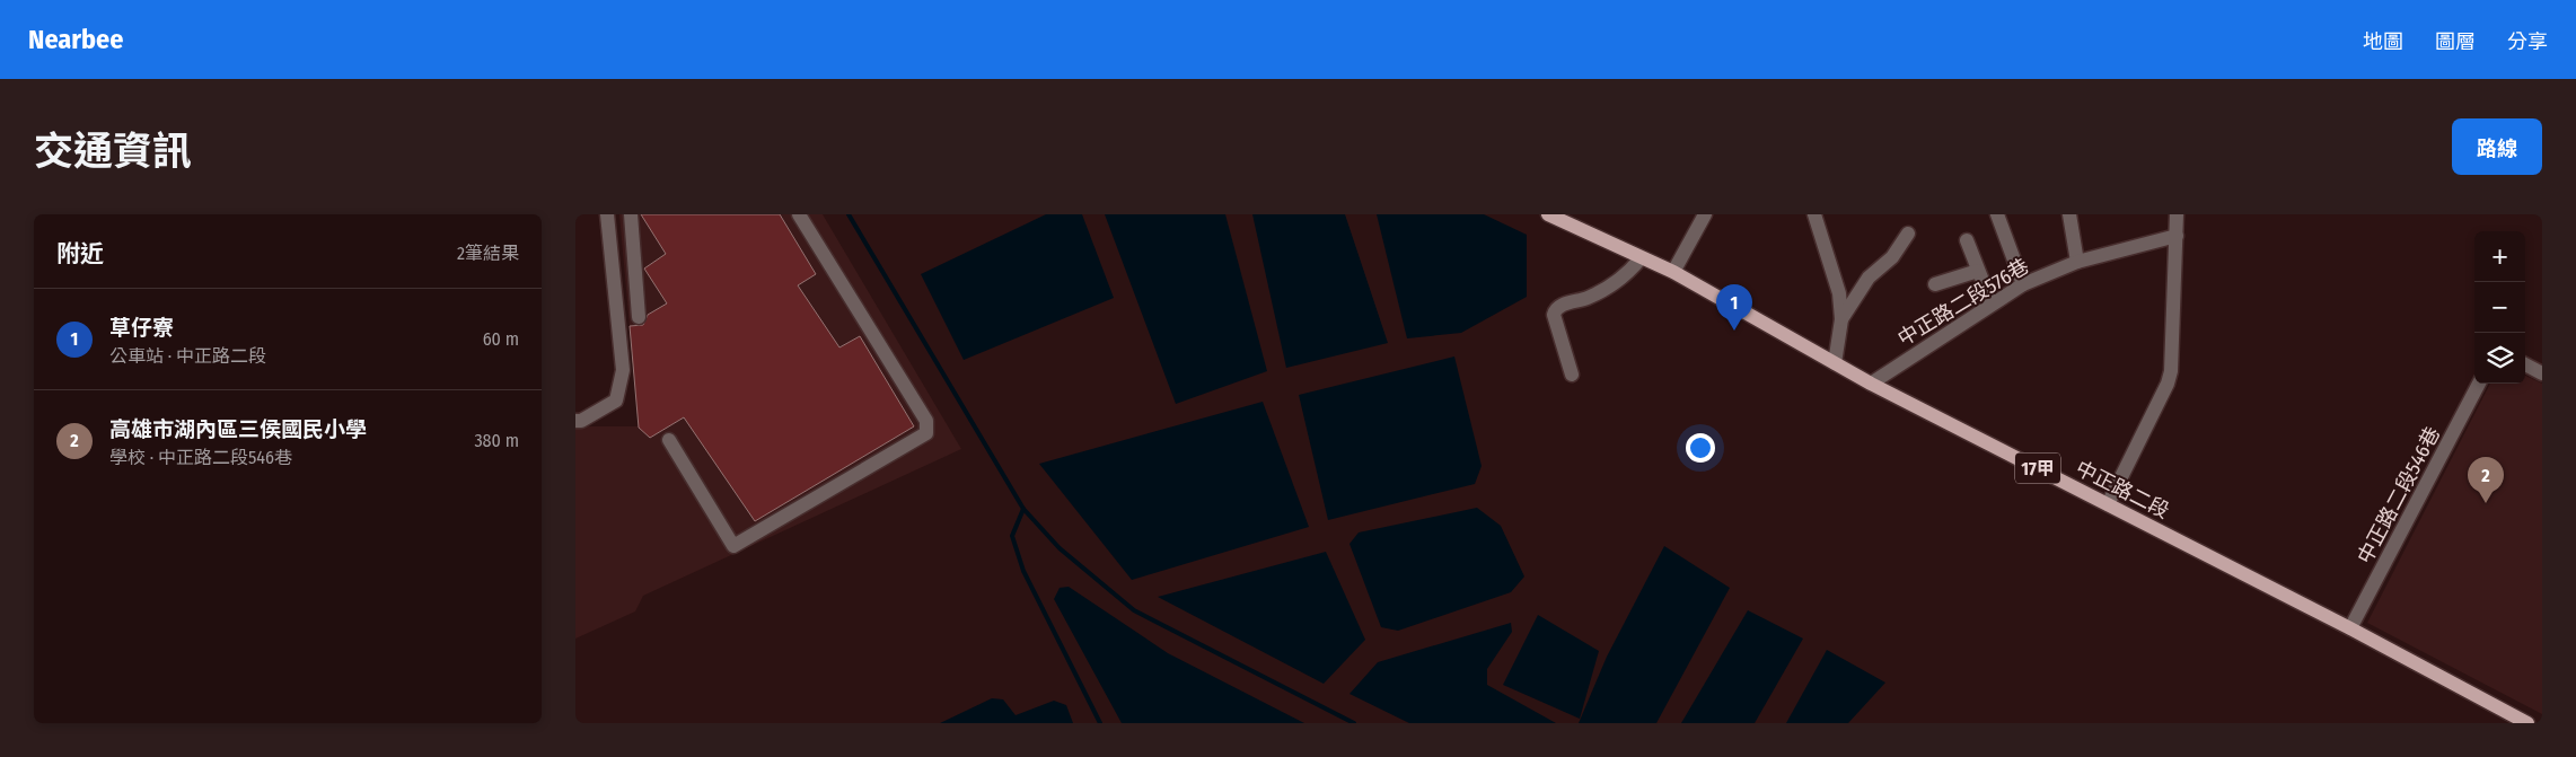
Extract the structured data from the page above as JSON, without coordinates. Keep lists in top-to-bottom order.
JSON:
{
  "streets": {
    "main road": ["17甲", "中正路二段"],
    "street": ["中正路二段576巷", "中正路二段546巷"]
  },
  "crossings": [
    ["中正路二段576巷", "中正路二段"],
    ["中正路二段", "中正路二段546巷"]
  ],
  "page": {
    "header": "Nearbee",
    "nav": ["地圖", "圖層", "分享"],
    "title": "交通資訊",
    "buttons": "路線",
    "heading": ["附近", "2筆結果"],
    "map_buttons": ["+", "−"],
    "pins": ["1", "2"],
    "list": [
      {
        "mark": "1",
        "name": "草仔寮",
        "note": "公車站 · 中正路二段",
        "value": "60 m"
      },
      {
        "mark": "2",
        "name": "高雄市湖內區三侯國民小學",
        "note": "學校 · 中正路二段546巷",
        "value": "380 m"
      }
    ]
  }
}
